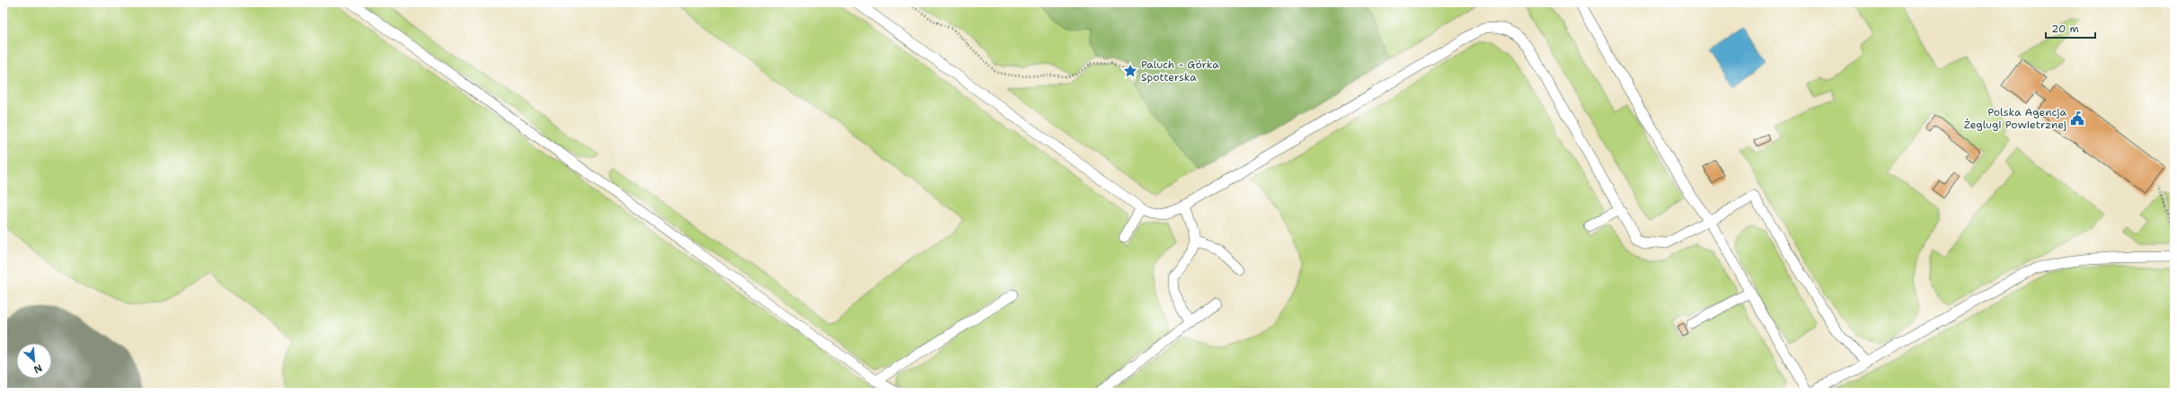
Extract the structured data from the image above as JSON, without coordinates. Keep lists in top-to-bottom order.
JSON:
{
  "places": {
    "place": ["Paluch - Górka Spotterska"],
    "public building": ["Polska Agencja Żeglugi Powietrznej"]
  },
  "scale_bar": "20 m",
  "north": "bottom right"
}
